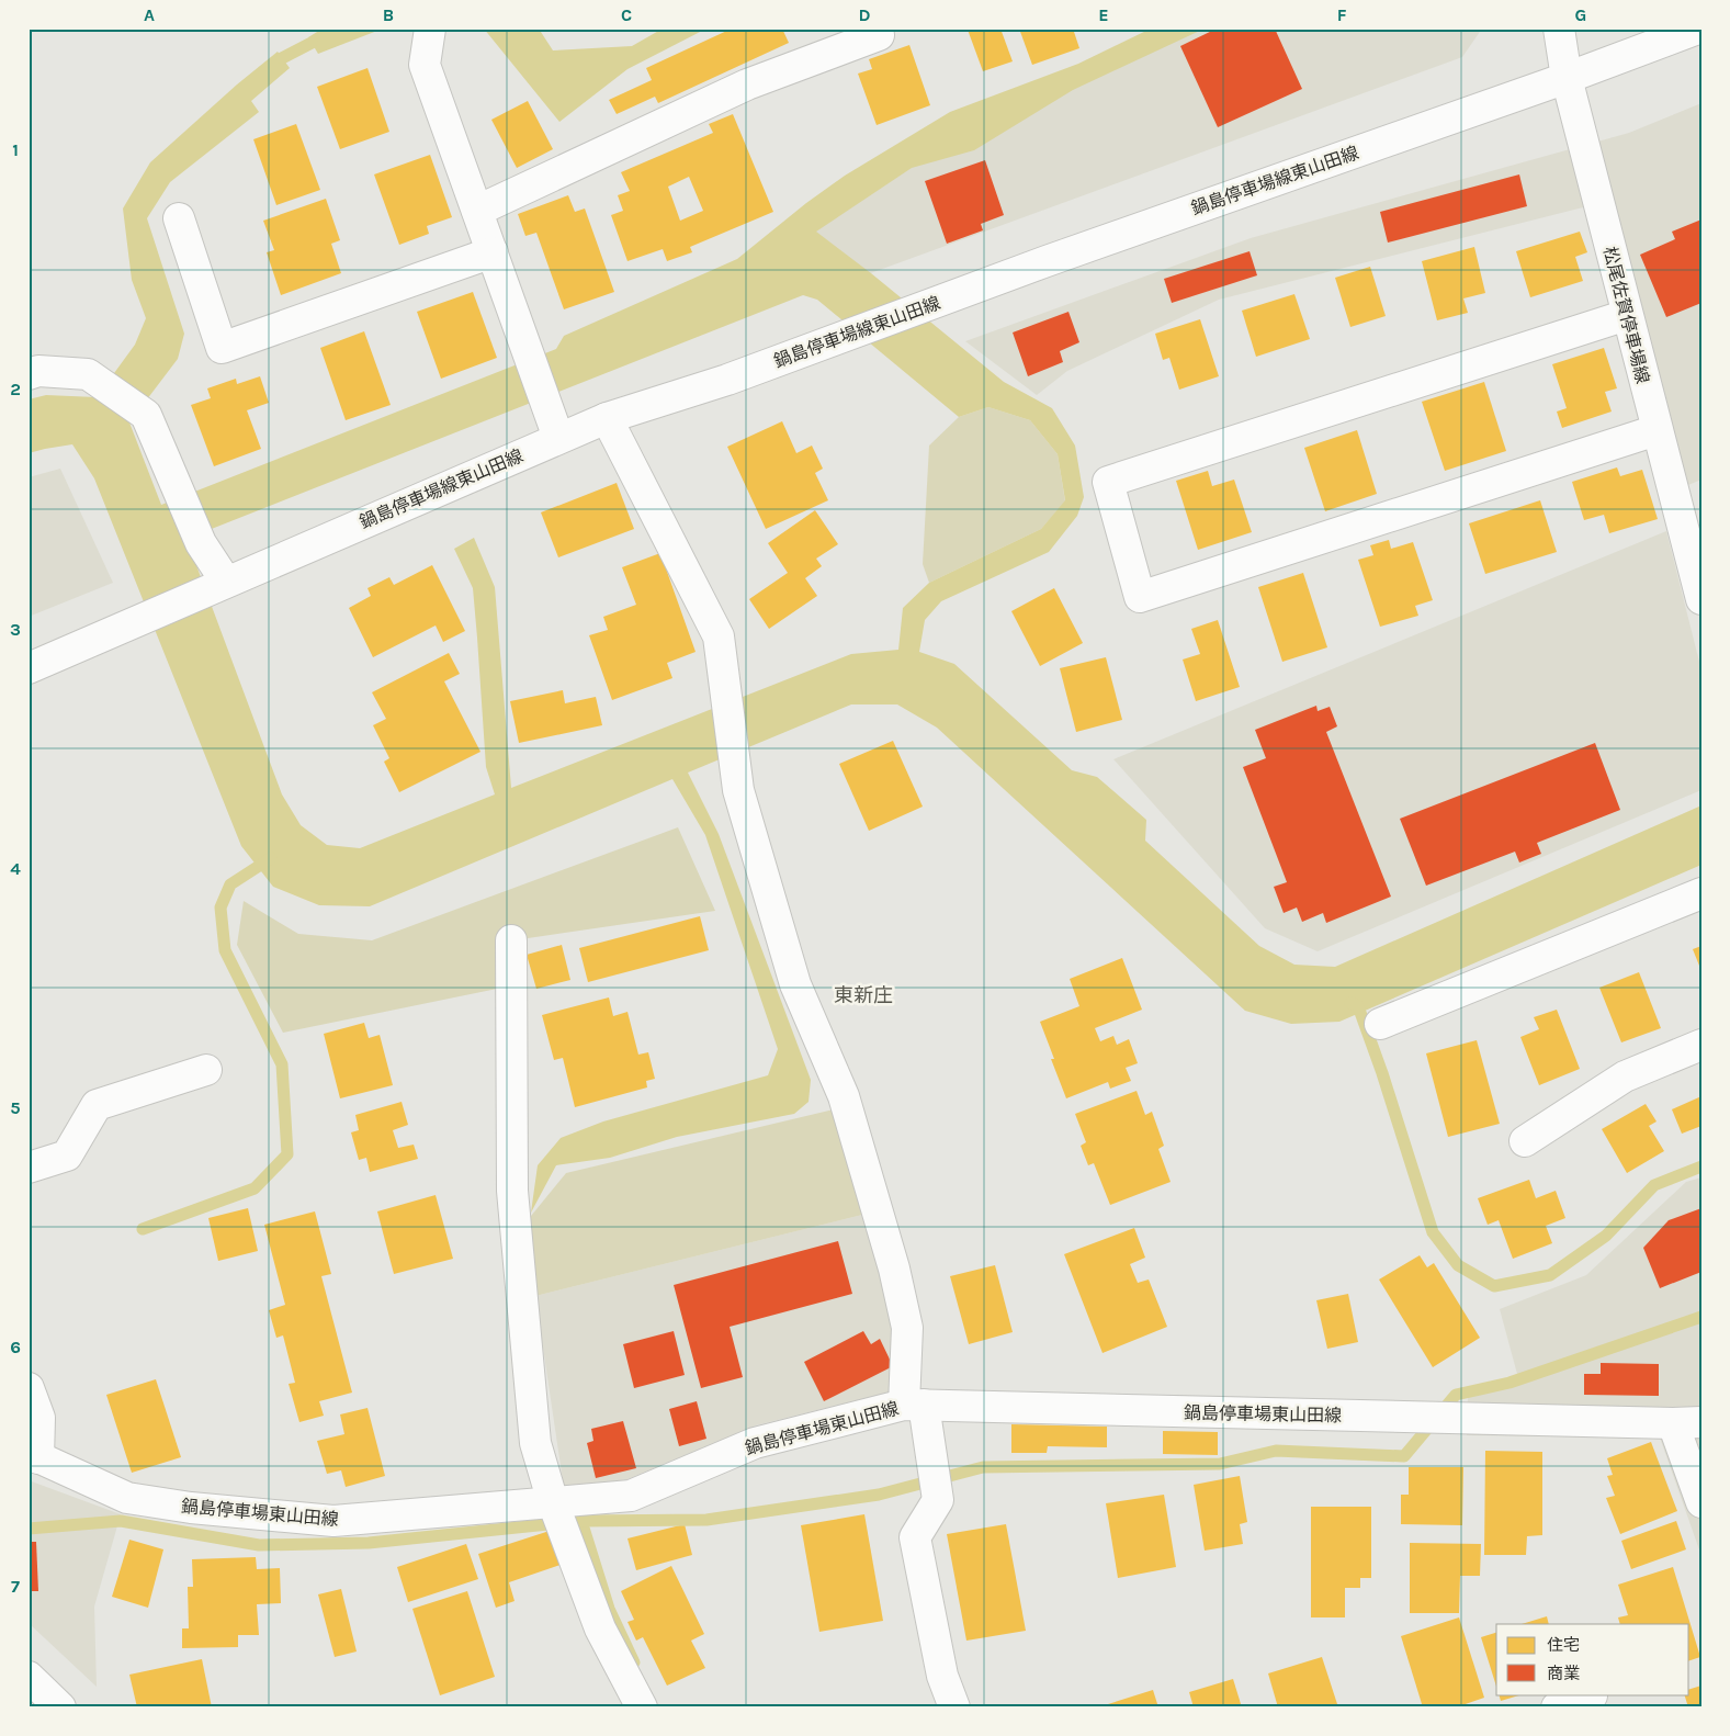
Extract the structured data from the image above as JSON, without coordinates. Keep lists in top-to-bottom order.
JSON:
{
  "streets": {
    "main road": ["鍋島停車場線東山田線", "松尾佐賀停車場線", "鍋島停車場東山田線"]
  },
  "crossings": [
    ["鍋島停車場線東山田線", "松尾佐賀停車場線"]
  ],
  "districts": ["東新庄"],
  "legend": ["住宅", "商業"],
  "grid": {
    "columns": [
      "A",
      "B",
      "C",
      "D",
      "E",
      "F",
      "G"
    ],
    "rows": [
      "1",
      "2",
      "3",
      "4",
      "5",
      "6",
      "7"
    ]
  }
}
